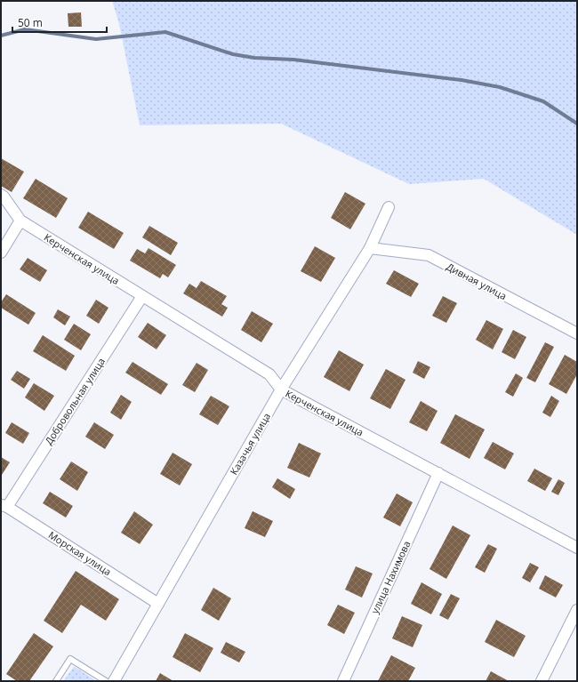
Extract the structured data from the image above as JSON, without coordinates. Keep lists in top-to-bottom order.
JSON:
{
  "streets": {
    "street": [
      "Керченская улица",
      "Дивная улица",
      "Добровольная улица",
      "Казачья улица",
      "Морская улица",
      "улица Нахимова"
    ]
  },
  "crossings": [
    ["Керченская улица", "Добровольная улица"],
    ["Керченская улица", "Казачья улица"],
    ["Керченская улица", "улица Нахимова"],
    ["Дивная улица", "Казачья улица"],
    ["Добровольная улица", "Морская улица"],
    ["Казачья улица", "Морская улица"]
  ],
  "scale_bar": "50 m"
}
